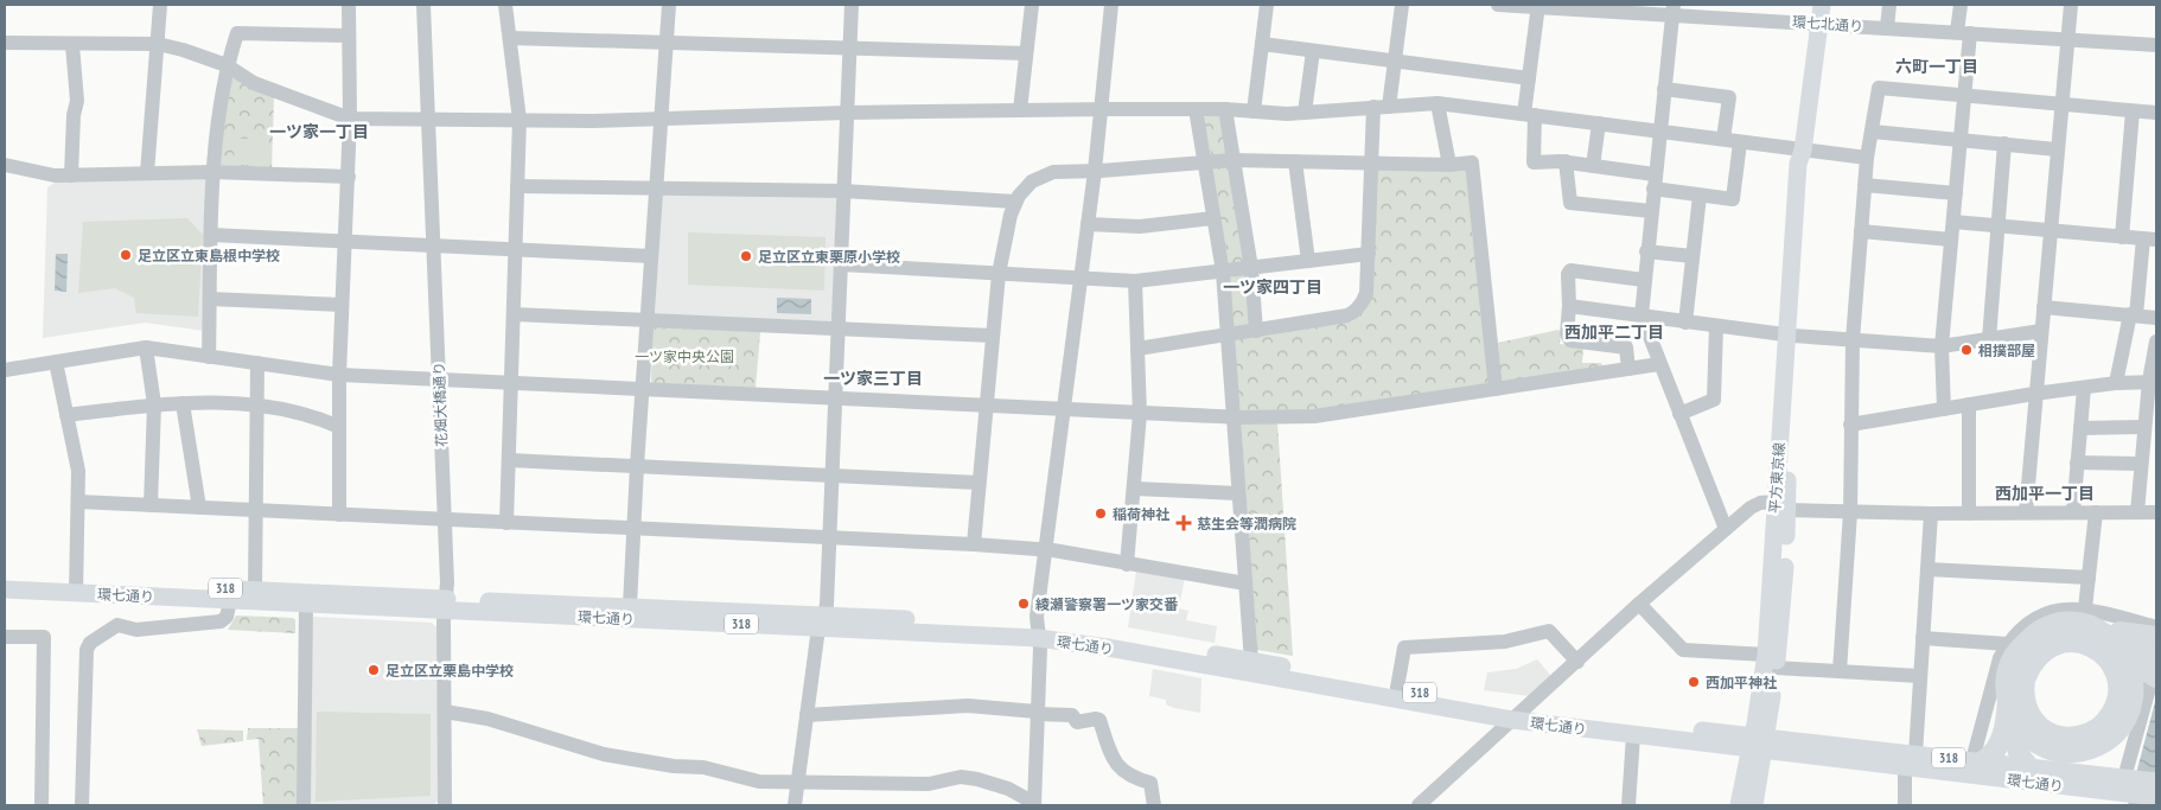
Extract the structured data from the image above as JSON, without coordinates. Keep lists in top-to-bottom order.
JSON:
{
  "streets": {
    "main road": ["平方東京線", "318", "環七通り"],
    "street": ["環七北通り", "花畑大橋通り"]
  },
  "crossings": [
    ["環七北通り", "平方東京線"],
    ["花畑大橋通り", "環七通り"],
    ["平方東京線", "環七通り"]
  ],
  "districts": [
    "六町一丁目",
    "一ツ家一丁目",
    "一ツ家四丁目",
    "西加平二丁目",
    "一ツ家三丁目",
    "西加平一丁目"
  ],
  "parks": ["一ツ家中央公園"],
  "places": {
    "other": [
      "足立区立東島根中学校",
      "足立区立東栗原小学校",
      "相撲部屋",
      "稲荷神社",
      "綾瀬警察署一ツ家交番",
      "足立区立栗島中学校",
      "西加平神社"
    ],
    "health": ["慈生会等潤病院"]
  }
}
